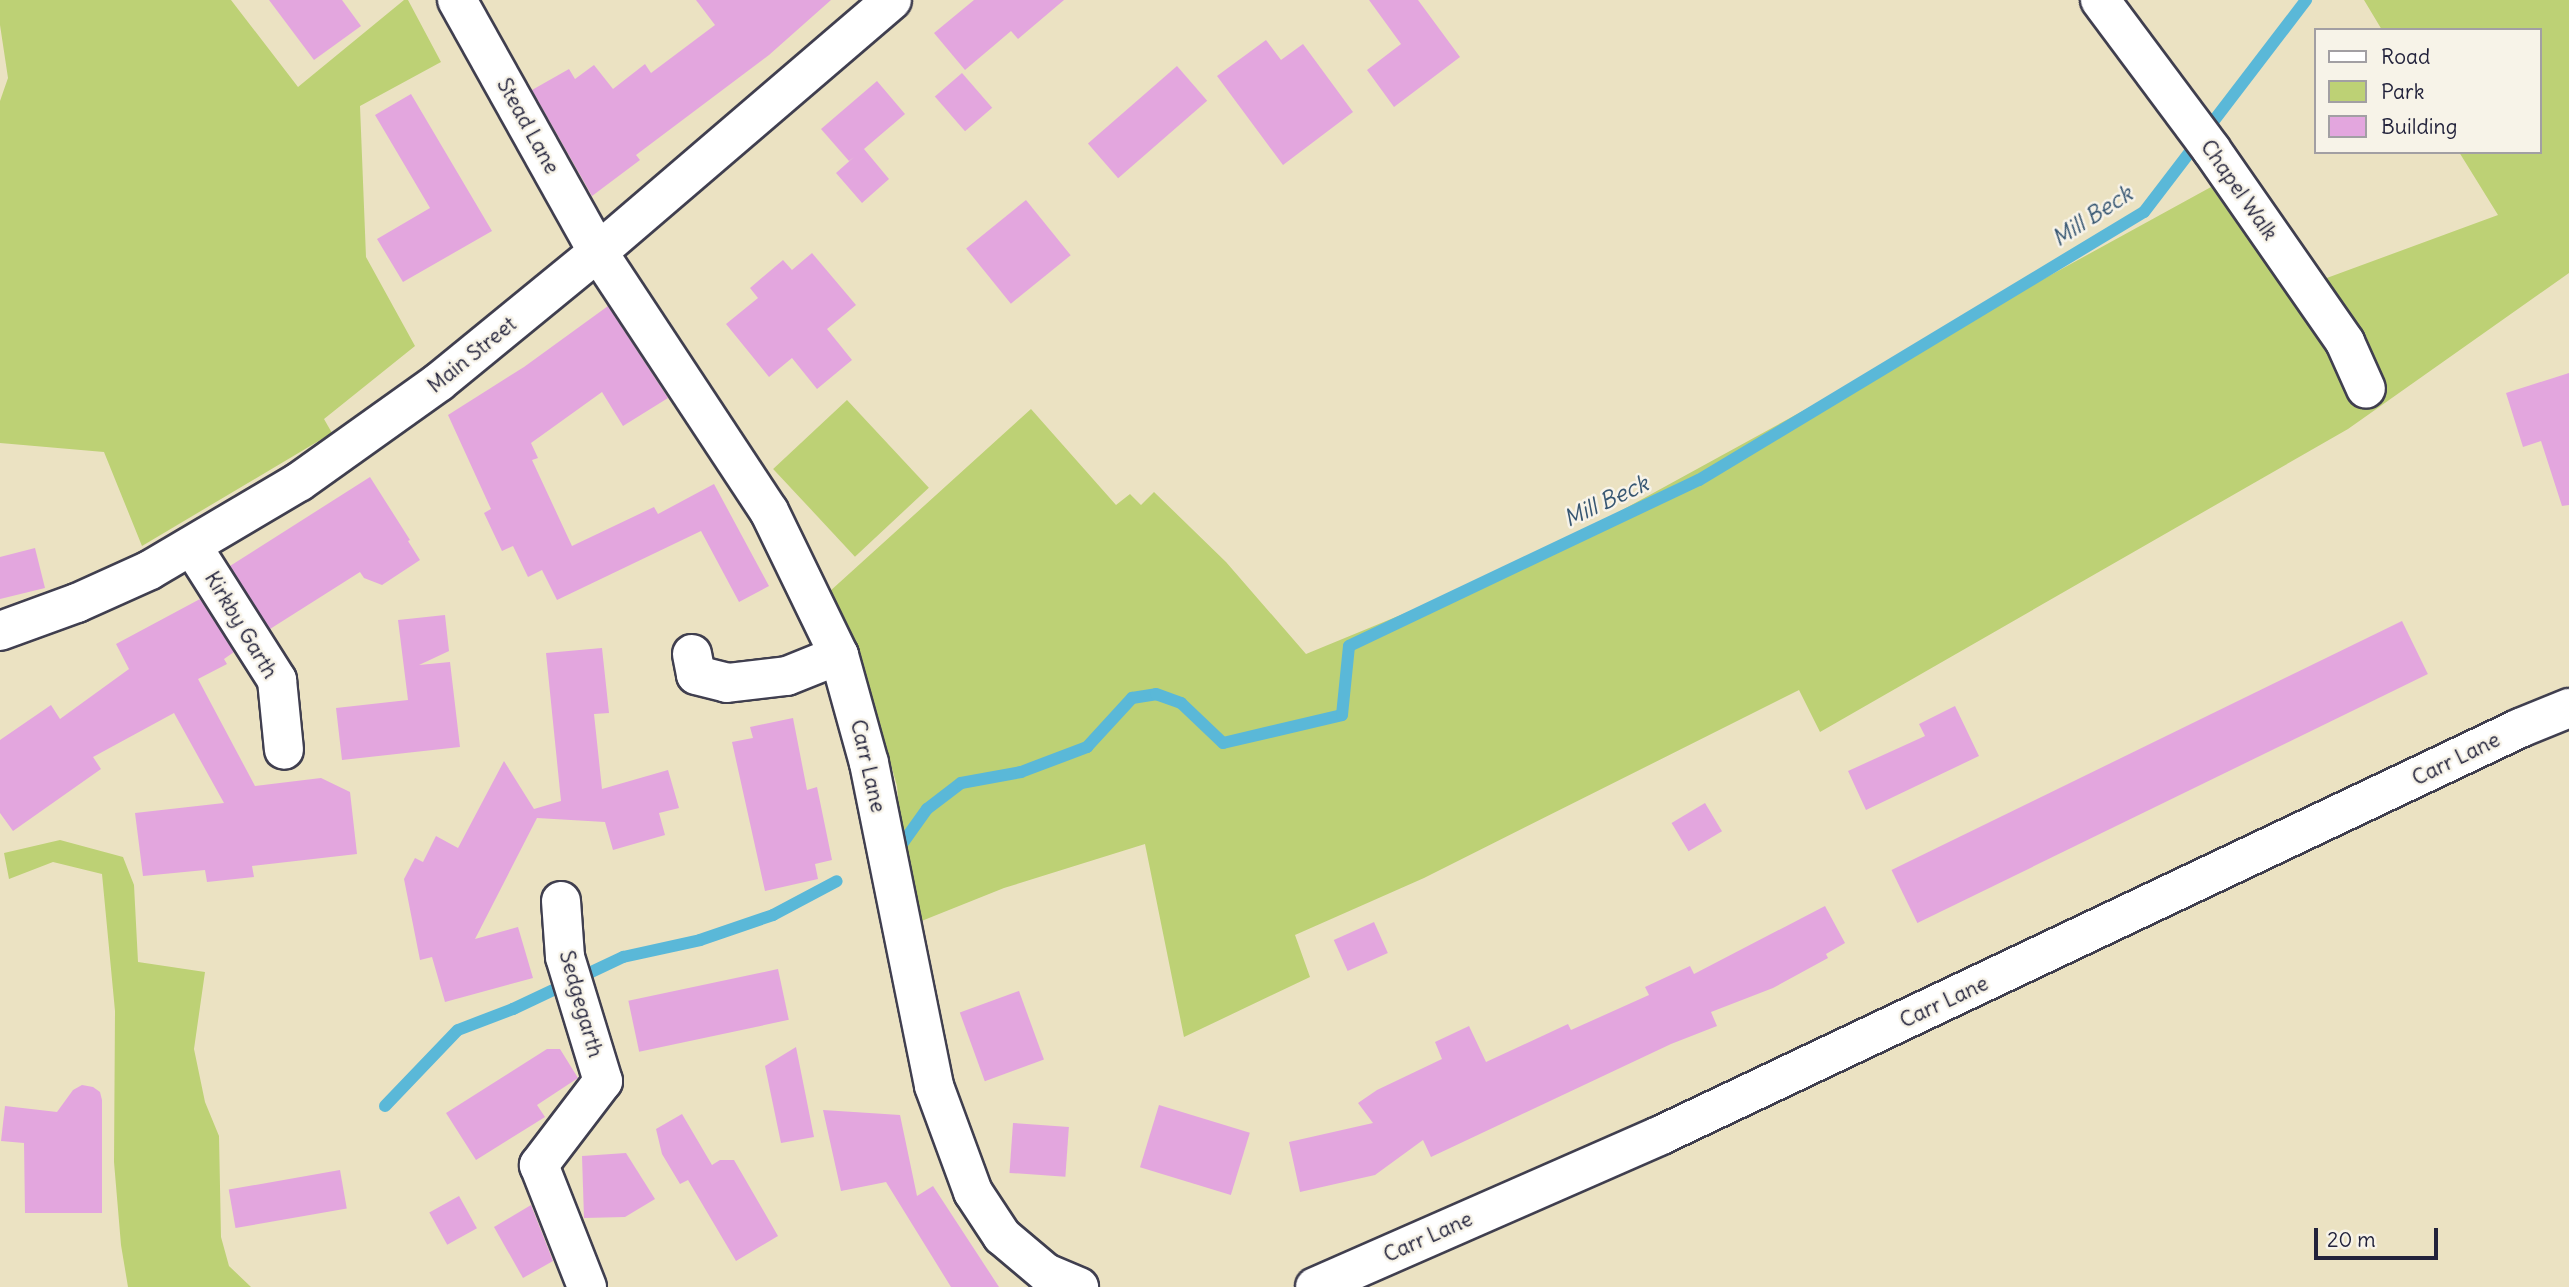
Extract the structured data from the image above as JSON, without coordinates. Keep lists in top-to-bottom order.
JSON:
{
  "streets": {
    "street": [
      "Stead Lane",
      "Chapel Walk",
      "Main Street",
      "Kirkby Garth",
      "Carr Lane",
      "Sedgegarth"
    ]
  },
  "crossings": [
    ["Stead Lane", "Main Street"],
    ["Stead Lane", "Carr Lane"],
    ["Main Street", "Kirkby Garth"],
    ["Main Street", "Carr Lane"]
  ],
  "water": ["Mill Beck"],
  "legend": ["Road", "Park", "Building"],
  "scale_bar": "20 m"
}
